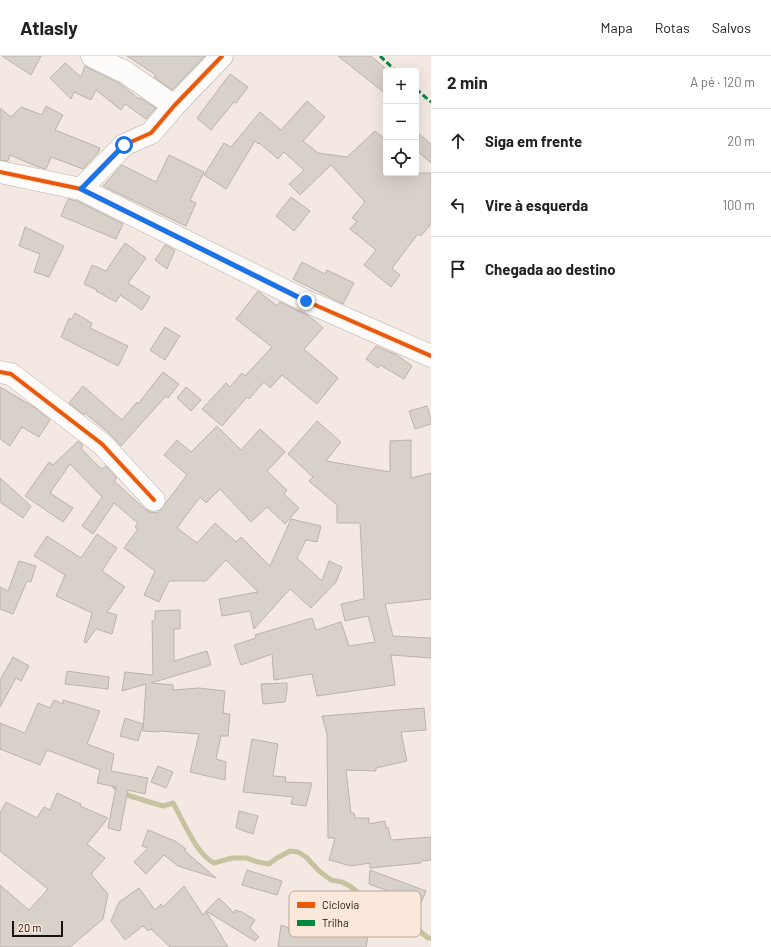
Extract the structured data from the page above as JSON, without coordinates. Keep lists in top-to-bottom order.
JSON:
{
  "legend": ["Ciclovia", "Trilha"],
  "scale_bar": "20 m",
  "page": {
    "header": "Atlasly",
    "nav": ["Mapa", "Rotas", "Salvos"],
    "heading": ["2 min", "A pé · 120 m"],
    "map_buttons": ["+", "−"],
    "list": [
      ["Siga em frente", "20 m"],
      ["Vire à esquerda", "100 m"],
      "Chegada ao destino"
    ],
    "scale": "20 m"
  }
}
